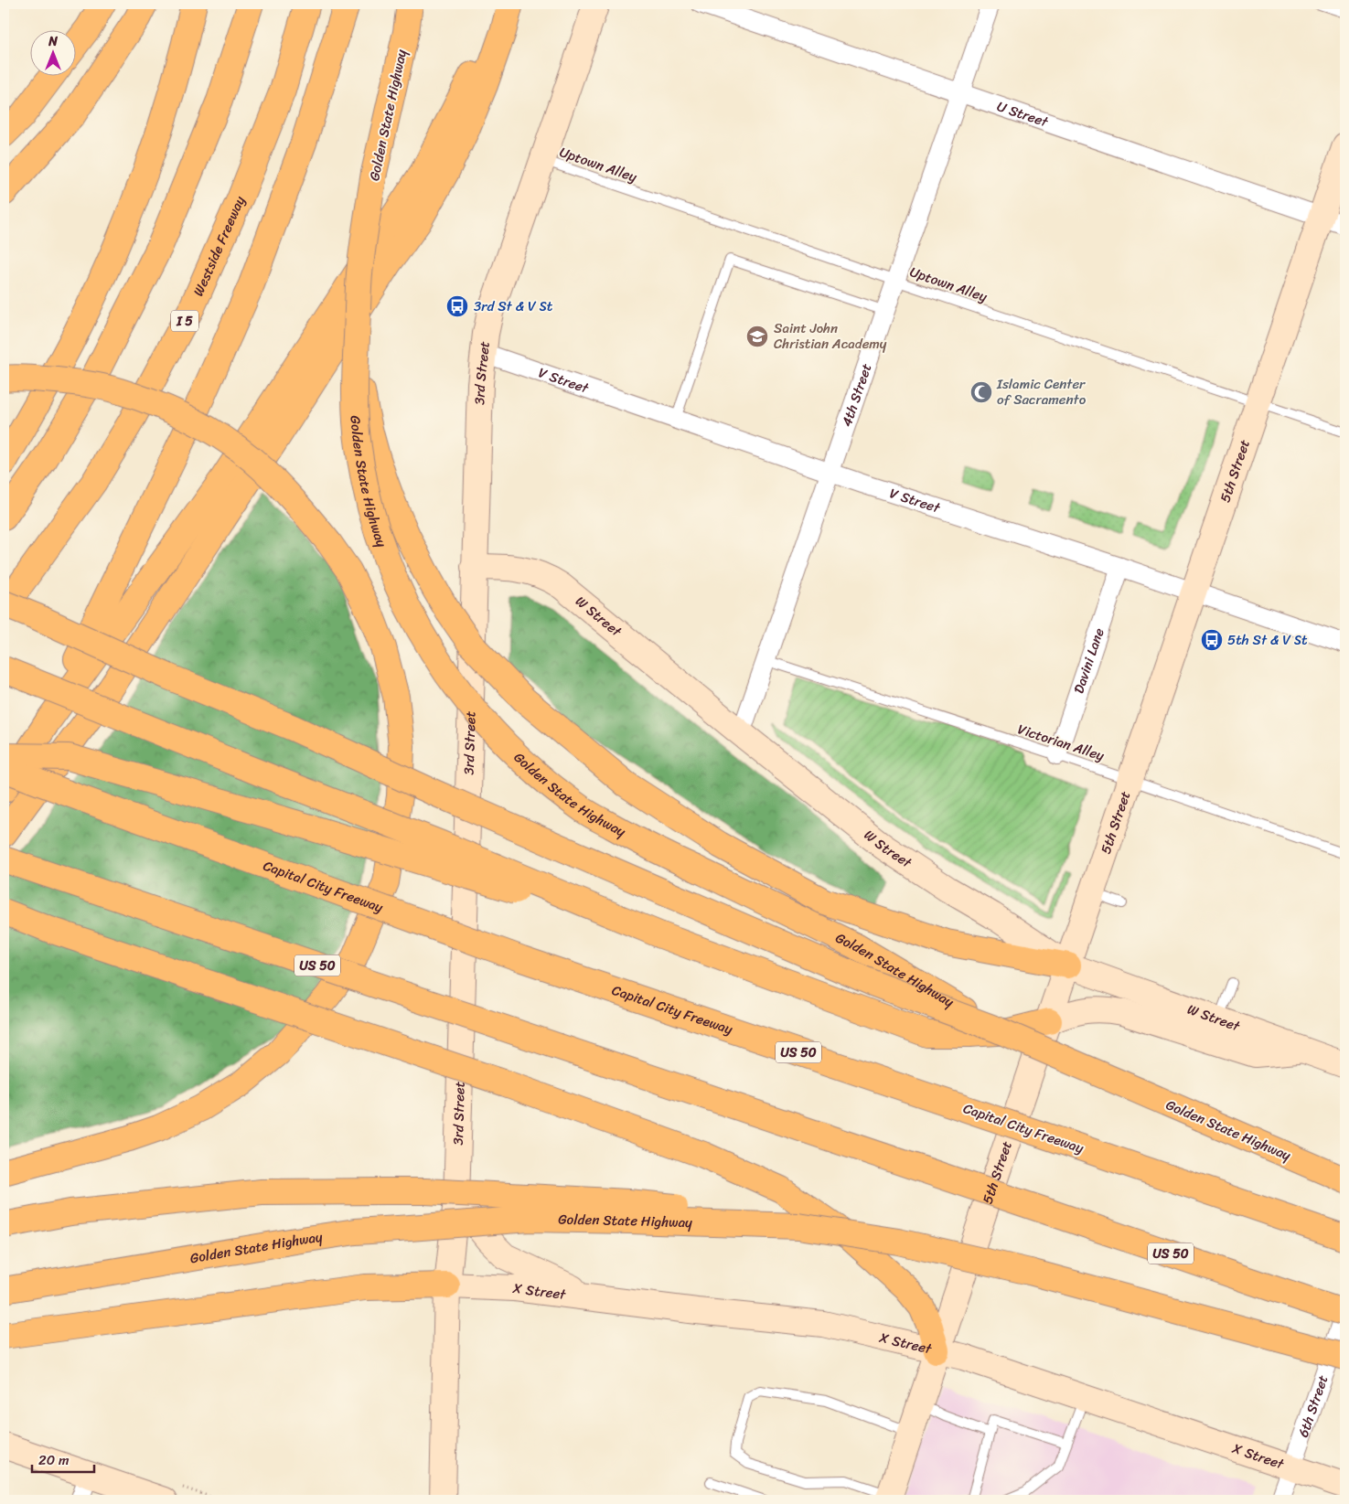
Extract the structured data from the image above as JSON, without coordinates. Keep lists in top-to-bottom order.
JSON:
{
  "streets": {
    "highway": [
      "Golden State Highway",
      "Westside Freeway",
      "I 5",
      "Capital City Freeway",
      "US 50"
    ],
    "street": [
      "U Street",
      "3rd Street",
      "V Street",
      "4th Street",
      "5th Street",
      "W Street",
      "Davini Lane",
      "X Street",
      "6th Street"
    ],
    "lane": ["Uptown Alley", "Victorian Alley"]
  },
  "crossings": [
    ["U Street", "4th Street"],
    ["U Street", "5th Street"],
    ["Uptown Alley", "3rd Street"],
    ["Uptown Alley", "4th Street"],
    ["Uptown Alley", "5th Street"],
    ["3rd Street", "V Street"],
    ["3rd Street", "W Street"],
    ["3rd Street", "X Street"],
    ["V Street", "4th Street"],
    ["V Street", "5th Street"],
    ["V Street", "Davini Lane"],
    ["4th Street", "W Street"],
    ["4th Street", "Victorian Alley"],
    ["5th Street", "W Street"],
    ["5th Street", "Victorian Alley"],
    ["5th Street", "X Street"],
    ["Davini Lane", "Victorian Alley"],
    ["US 50", "6th Street"],
    ["X Street", "6th Street"]
  ],
  "places": {
    "bus stop": ["3rd St & V St", "5th St & V St"],
    "school or university": ["Saint John Christian Academy"],
    "mosque": ["Islamic Center of Sacramento"]
  },
  "scale_bar": "20 m",
  "north": "top"
}
